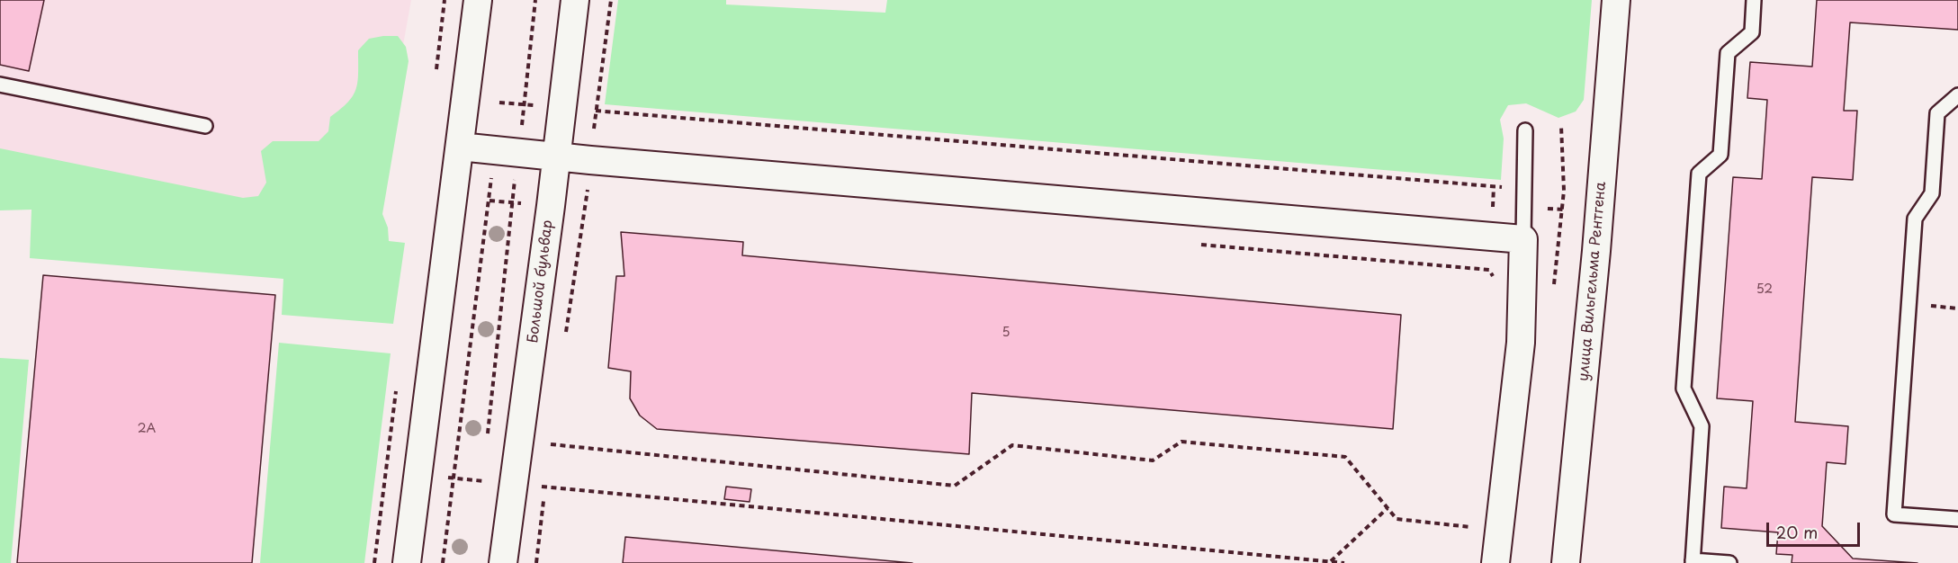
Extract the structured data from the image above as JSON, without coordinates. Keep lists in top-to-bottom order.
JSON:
{
  "streets": {
    "street": ["Большой бульвар", "улица Вильгельма Рентгена"]
  },
  "house_numbers": ["52", "5", "2А"],
  "scale_bar": "20 m"
}
